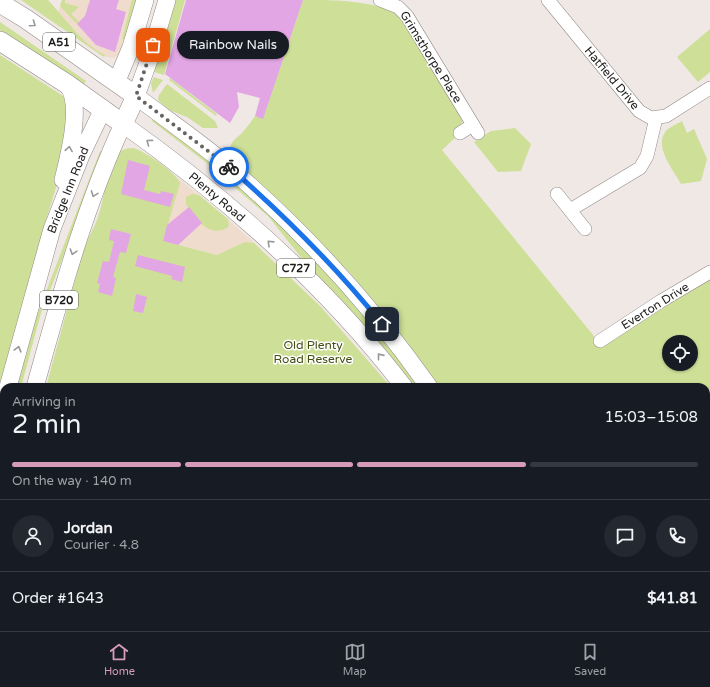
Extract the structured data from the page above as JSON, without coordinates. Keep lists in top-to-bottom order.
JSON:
{
  "streets": {
    "highway": [
      "A51",
      "Bridge Inn Road",
      "Plenty Road",
      "B720"
    ],
    "main road": ["C727"],
    "street": ["Grimsthorpe Place", "Hatfield Drive", "Everton Drive"]
  },
  "crossings": [
    ["A51", "Bridge Inn Road"],
    ["A51", "C727"],
    ["Bridge Inn Road", "Plenty Road"],
    ["Bridge Inn Road", "C727"]
  ],
  "one_way": ["Plenty Road"],
  "parks": ["Old Plenty Road Reserve"],
  "places": ["Rainbow Nails"],
  "page": {
    "bubble": "Rainbow Nails",
    "heading": ["2 min", "Arriving in", "15:03–15:08"],
    "panel": [
      "Jordan",
      "Courier · 4.8",
      "Order #1643",
      "$41.81"
    ],
    "bar": "On the way · 140 m",
    "tabs": ["Home", "Map", "Saved"]
  }
}
